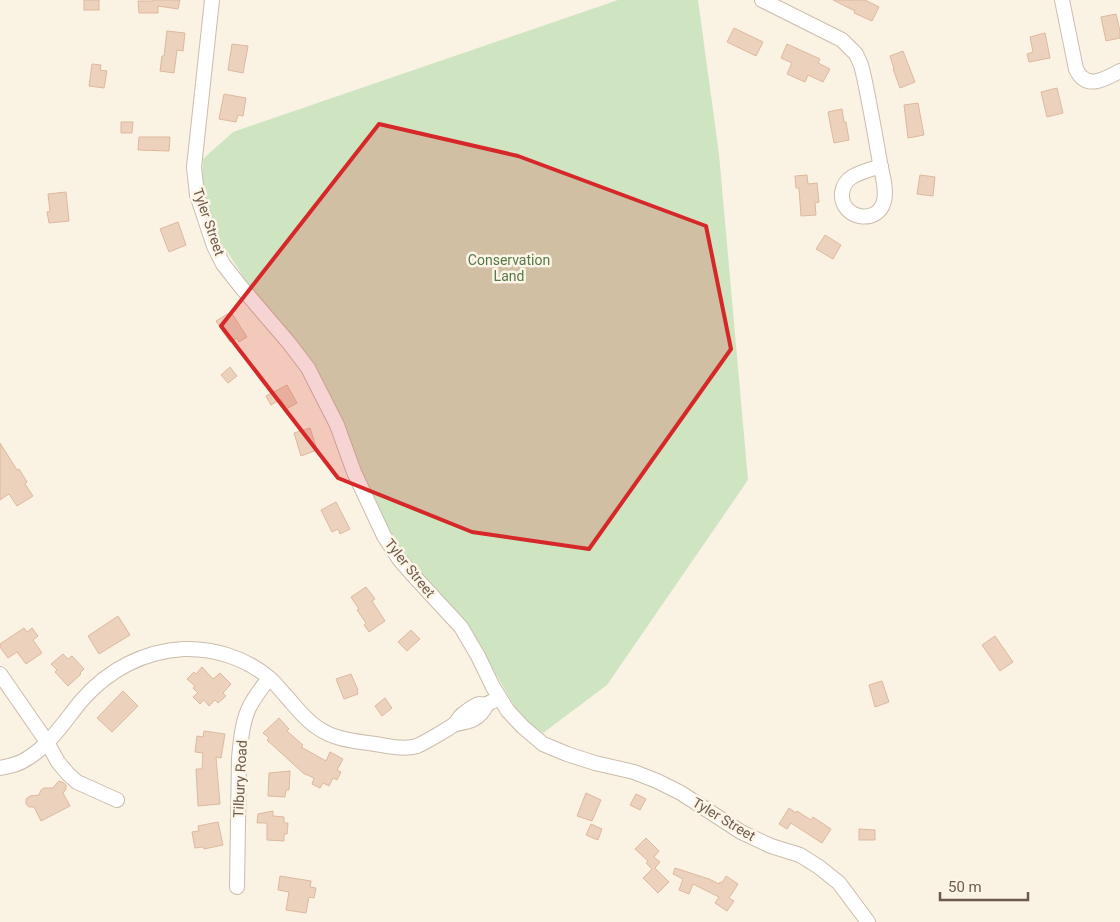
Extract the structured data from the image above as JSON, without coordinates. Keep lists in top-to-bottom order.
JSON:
{
  "streets": {
    "street": ["Tyler Street", "Tilbury Road"]
  },
  "parks": ["Conservation Land"],
  "scale_bar": "50 m"
}
